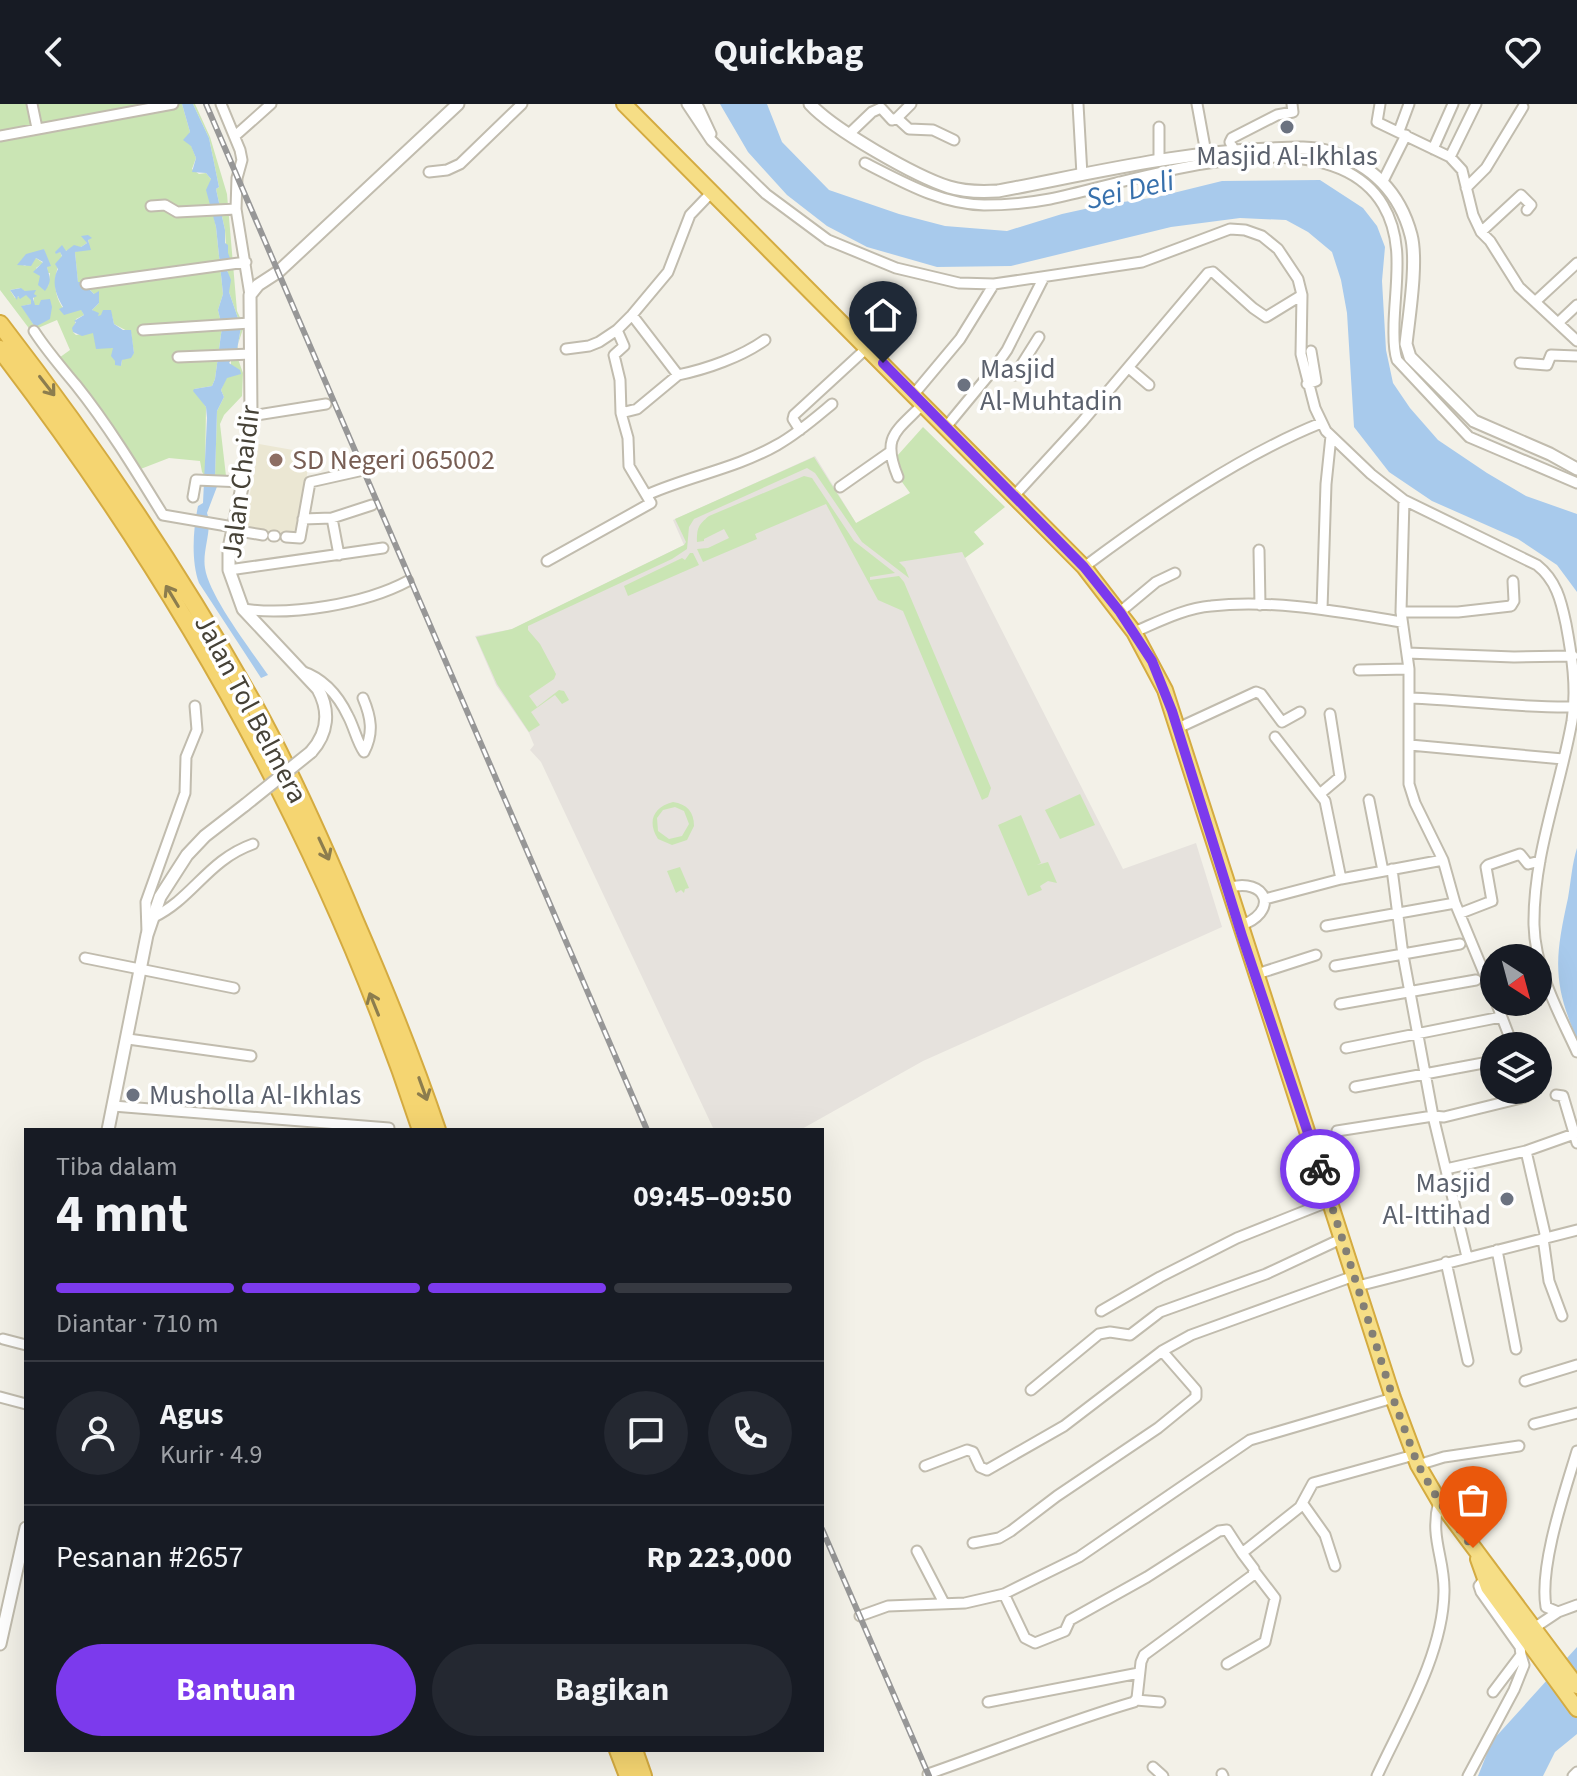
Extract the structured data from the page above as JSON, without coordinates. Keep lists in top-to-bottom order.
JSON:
{
  "streets": {
    "highway": ["Jalan Tol Belmera"],
    "street": ["Jalan Chaidir"]
  },
  "water": ["Sei Deli"],
  "places": [
    "Masjid Al-Ikhlas",
    "Masjid Al-Muhtadin",
    "SD Negeri 065002",
    "Musholla Al-Ikhlas",
    "Masjid Al-Ittihad"
  ],
  "north": "bottom right",
  "page": {
    "header": "Quickbag",
    "heading": ["4 mnt", "Tiba dalam", "09:45–09:50"],
    "panel": [
      "Agus",
      "Kurir · 4.9",
      "Pesanan #2657",
      "Rp 223,000"
    ],
    "bar": "Diantar · 710 m",
    "buttons": ["Bantuan", "Bagikan"]
  }
}
